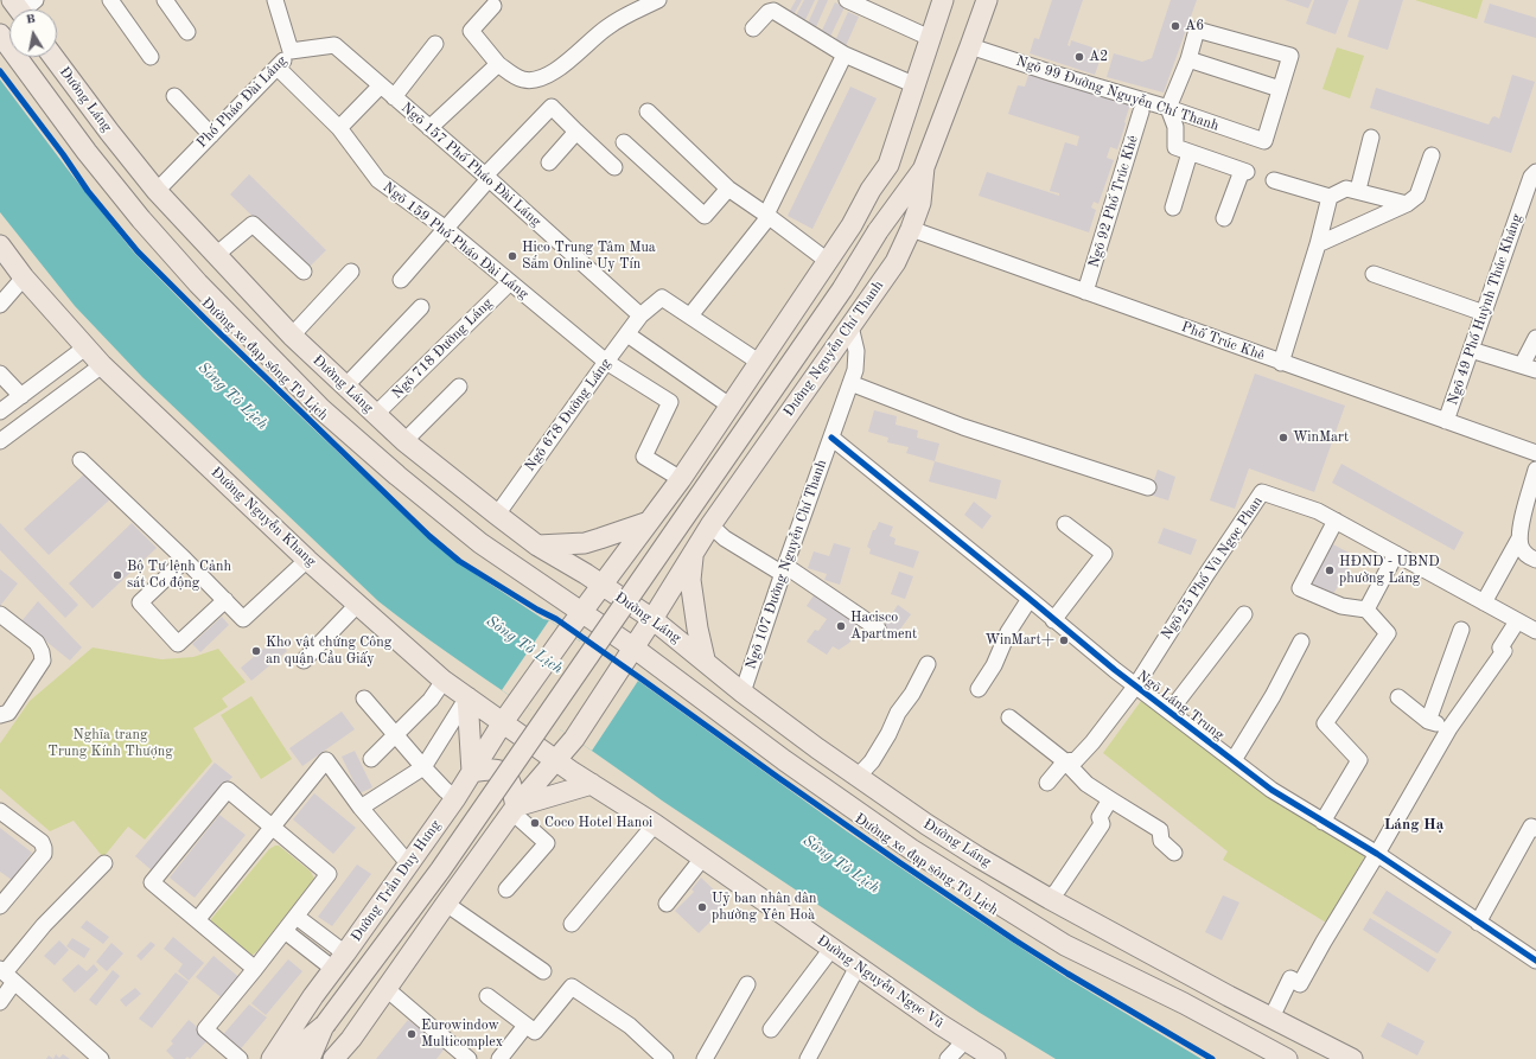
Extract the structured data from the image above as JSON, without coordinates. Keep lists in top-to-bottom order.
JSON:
{
  "streets": {
    "main road": [
      "Đường Láng",
      "Đường Nguyễn Chí Thanh",
      "Đường Nguyễn Khang",
      "Đường Trần Duy Hưng",
      "Đường Nguyễn Ngọc Vũ"
    ],
    "street": [
      "Ngõ 99 Đường Nguyễn Chí Thanh",
      "Phố Pháo Đài Láng",
      "Ngõ 157 Phố Pháo Đài Láng",
      "Ngõ 92 Phố Trúc Khê",
      "Ngõ 159 Phố Pháo Đài Láng",
      "Ngõ 49 Phố Huỳnh Thúc Kháng",
      "Phố Trúc Khê",
      "Ngõ 718 Đường Láng",
      "Ngõ 678 Đường Láng",
      "Ngõ 107 Đường Nguyễn Chí Thanh",
      "Ngõ 25 Phố Vũ Ngọc Phan",
      "Ngõ Láng Trung"
    ],
    "cycle path": ["Đường xe đạp sông Tô Lịch"]
  },
  "crossings": [
    ["Ngõ 99 Đường Nguyễn Chí Thanh", "Đường Nguyễn Chí Thanh"],
    ["Đường Láng", "Phố Pháo Đài Láng"],
    ["Đường Láng", "Ngõ 718 Đường Láng"],
    ["Đường Láng", "Đường Nguyễn Chí Thanh"],
    ["Đường Láng", "Ngõ 678 Đường Láng"],
    ["Đường Láng", "Ngõ 107 Đường Nguyễn Chí Thanh"],
    ["Đường Láng", "Đường Trần Duy Hưng"],
    ["Phố Pháo Đài Láng", "Ngõ 157 Phố Pháo Đài Láng"],
    ["Phố Pháo Đài Láng", "Ngõ 159 Phố Pháo Đài Láng"],
    ["Ngõ 157 Phố Pháo Đài Láng", "Ngõ 678 Đường Láng"],
    ["Ngõ 92 Phố Trúc Khê", "Phố Trúc Khê"],
    ["Ngõ 159 Phố Pháo Đài Láng", "Ngõ 718 Đường Láng"],
    ["Ngõ 159 Phố Pháo Đài Láng", "Ngõ 678 Đường Láng"],
    ["Ngõ 49 Phố Huỳnh Thúc Kháng", "Phố Trúc Khê"],
    ["Phố Trúc Khê", "Đường Nguyễn Chí Thanh"],
    ["Đường Nguyễn Chí Thanh", "Đường Nguyễn Khang"],
    ["Đường Nguyễn Chí Thanh", "Ngõ 107 Đường Nguyễn Chí Thanh"],
    ["Đường Nguyễn Chí Thanh", "Đường Nguyễn Ngọc Vũ"],
    ["Đường Nguyễn Khang", "Đường Trần Duy Hưng"],
    ["Đường Nguyễn Khang", "Đường Nguyễn Ngọc Vũ"],
    ["Ngõ 107 Đường Nguyễn Chí Thanh", "Ngõ Láng Trung"],
    ["Ngõ 25 Phố Vũ Ngọc Phan", "Ngõ Láng Trung"]
  ],
  "districts": ["Láng Hạ"],
  "water": ["Sông Tô Lịch"],
  "parks": ["Nghĩa trang Trung Kính Thượng"],
  "places": [
    "A6",
    "A2",
    "Hico Trung Tâm Mua Sắm Online Uy Tín",
    "WinMart",
    "HĐND - UBND phường Láng",
    "Bộ Tư lệnh Cảnh sát Cơ động",
    "Hacisco Apartment",
    "WinMart+",
    "Kho vật chứng Công an quận Cầu Giấy",
    "Coco Hotel Hanoi",
    "Uỷ ban nhân dân phường Yên Hoà",
    "Eurowindow Multicomplex"
  ],
  "north": "top"
}
